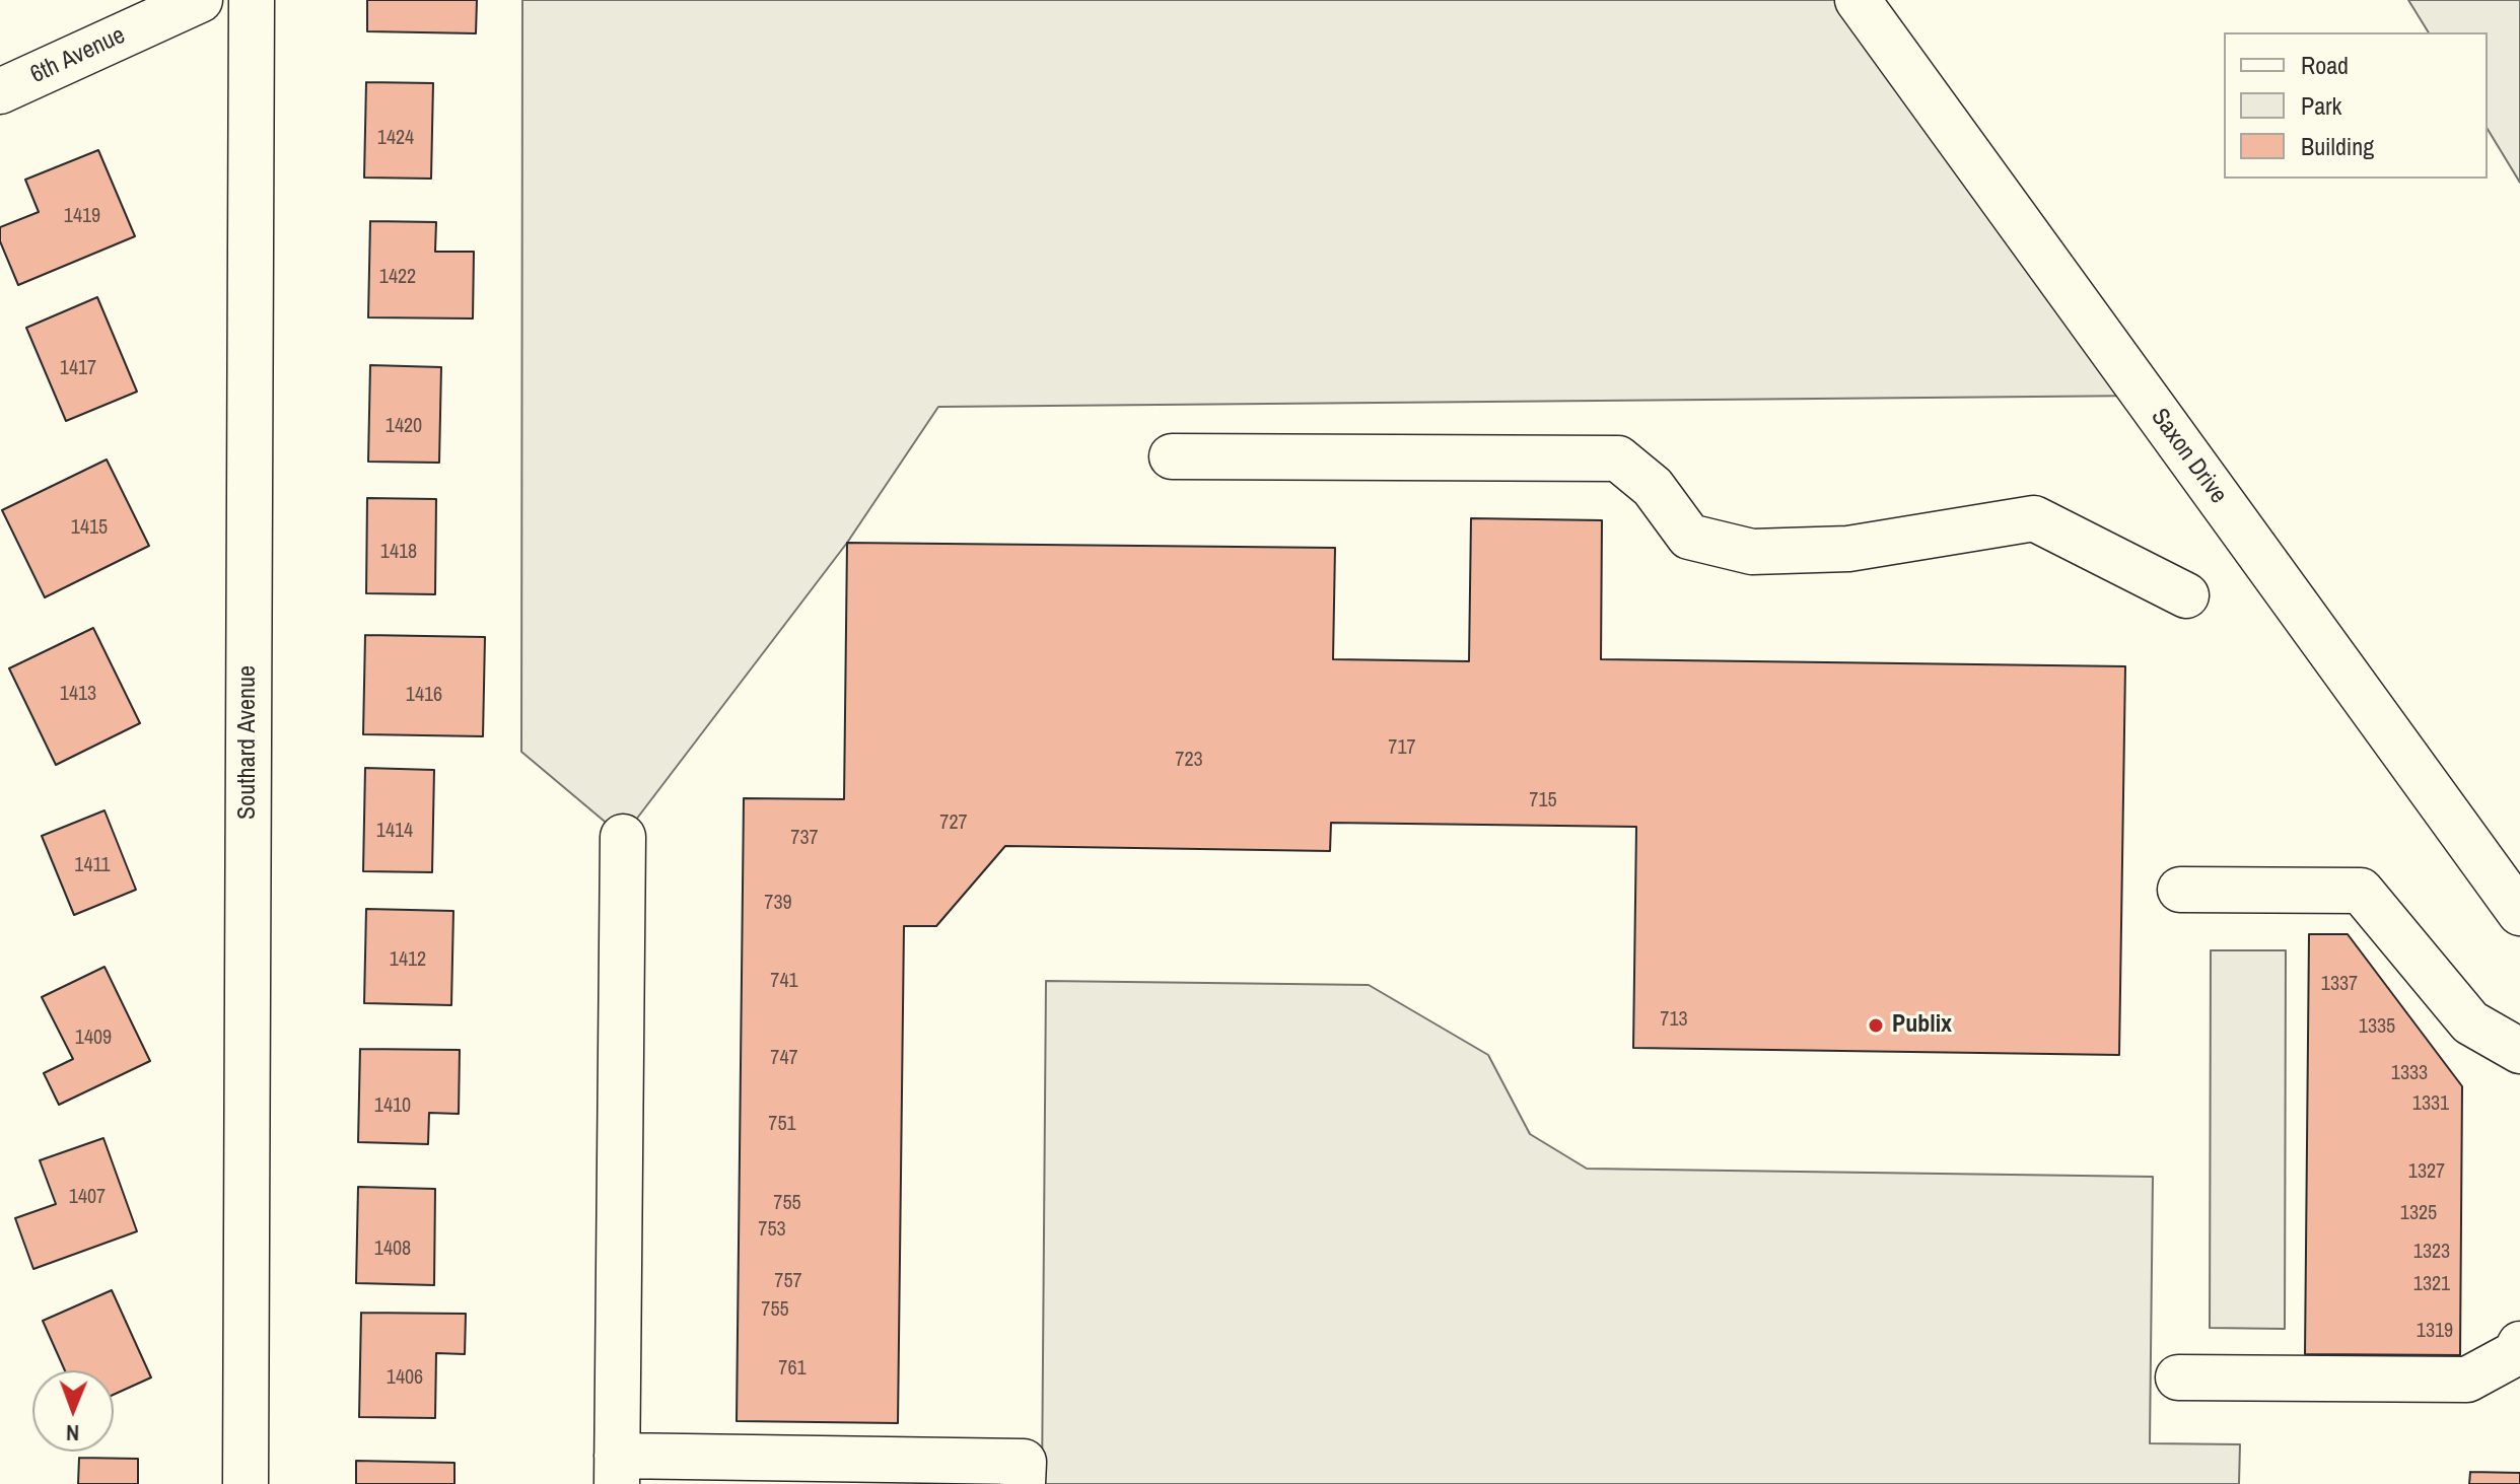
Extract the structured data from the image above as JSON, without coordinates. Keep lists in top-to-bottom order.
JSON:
{
  "streets": {
    "street": ["6th Avenue", "Saxon Drive", "Southard Avenue"]
  },
  "places": ["Publix"],
  "house_numbers": [
    "1424",
    "1419",
    "1422",
    "1417",
    "1420",
    "1415",
    "1418",
    "1413",
    "1416",
    "717",
    "723",
    "715",
    "727",
    "1414",
    "737",
    "1411",
    "739",
    "1412",
    "741",
    "1337",
    "713",
    "1335",
    "1409",
    "747",
    "1333",
    "1331",
    "1410",
    "751",
    "1327",
    "1407",
    "755",
    "1325",
    "753",
    "1408",
    "1323",
    "757",
    "1321",
    "755",
    "1319",
    "761",
    "1406"
  ],
  "legend": ["Road", "Park", "Building"],
  "north": "bottom"
}
